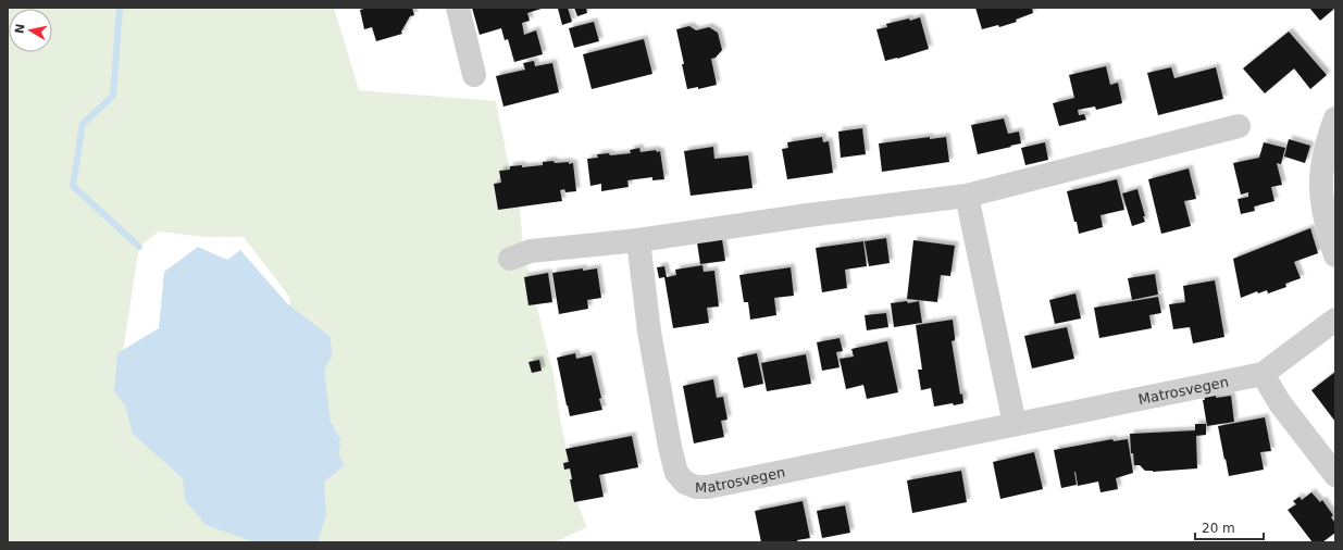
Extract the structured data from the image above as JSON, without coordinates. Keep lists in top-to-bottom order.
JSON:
{
  "streets": {
    "street": ["Matrosvegen"]
  },
  "scale_bar": "20 m",
  "north": "left"
}
